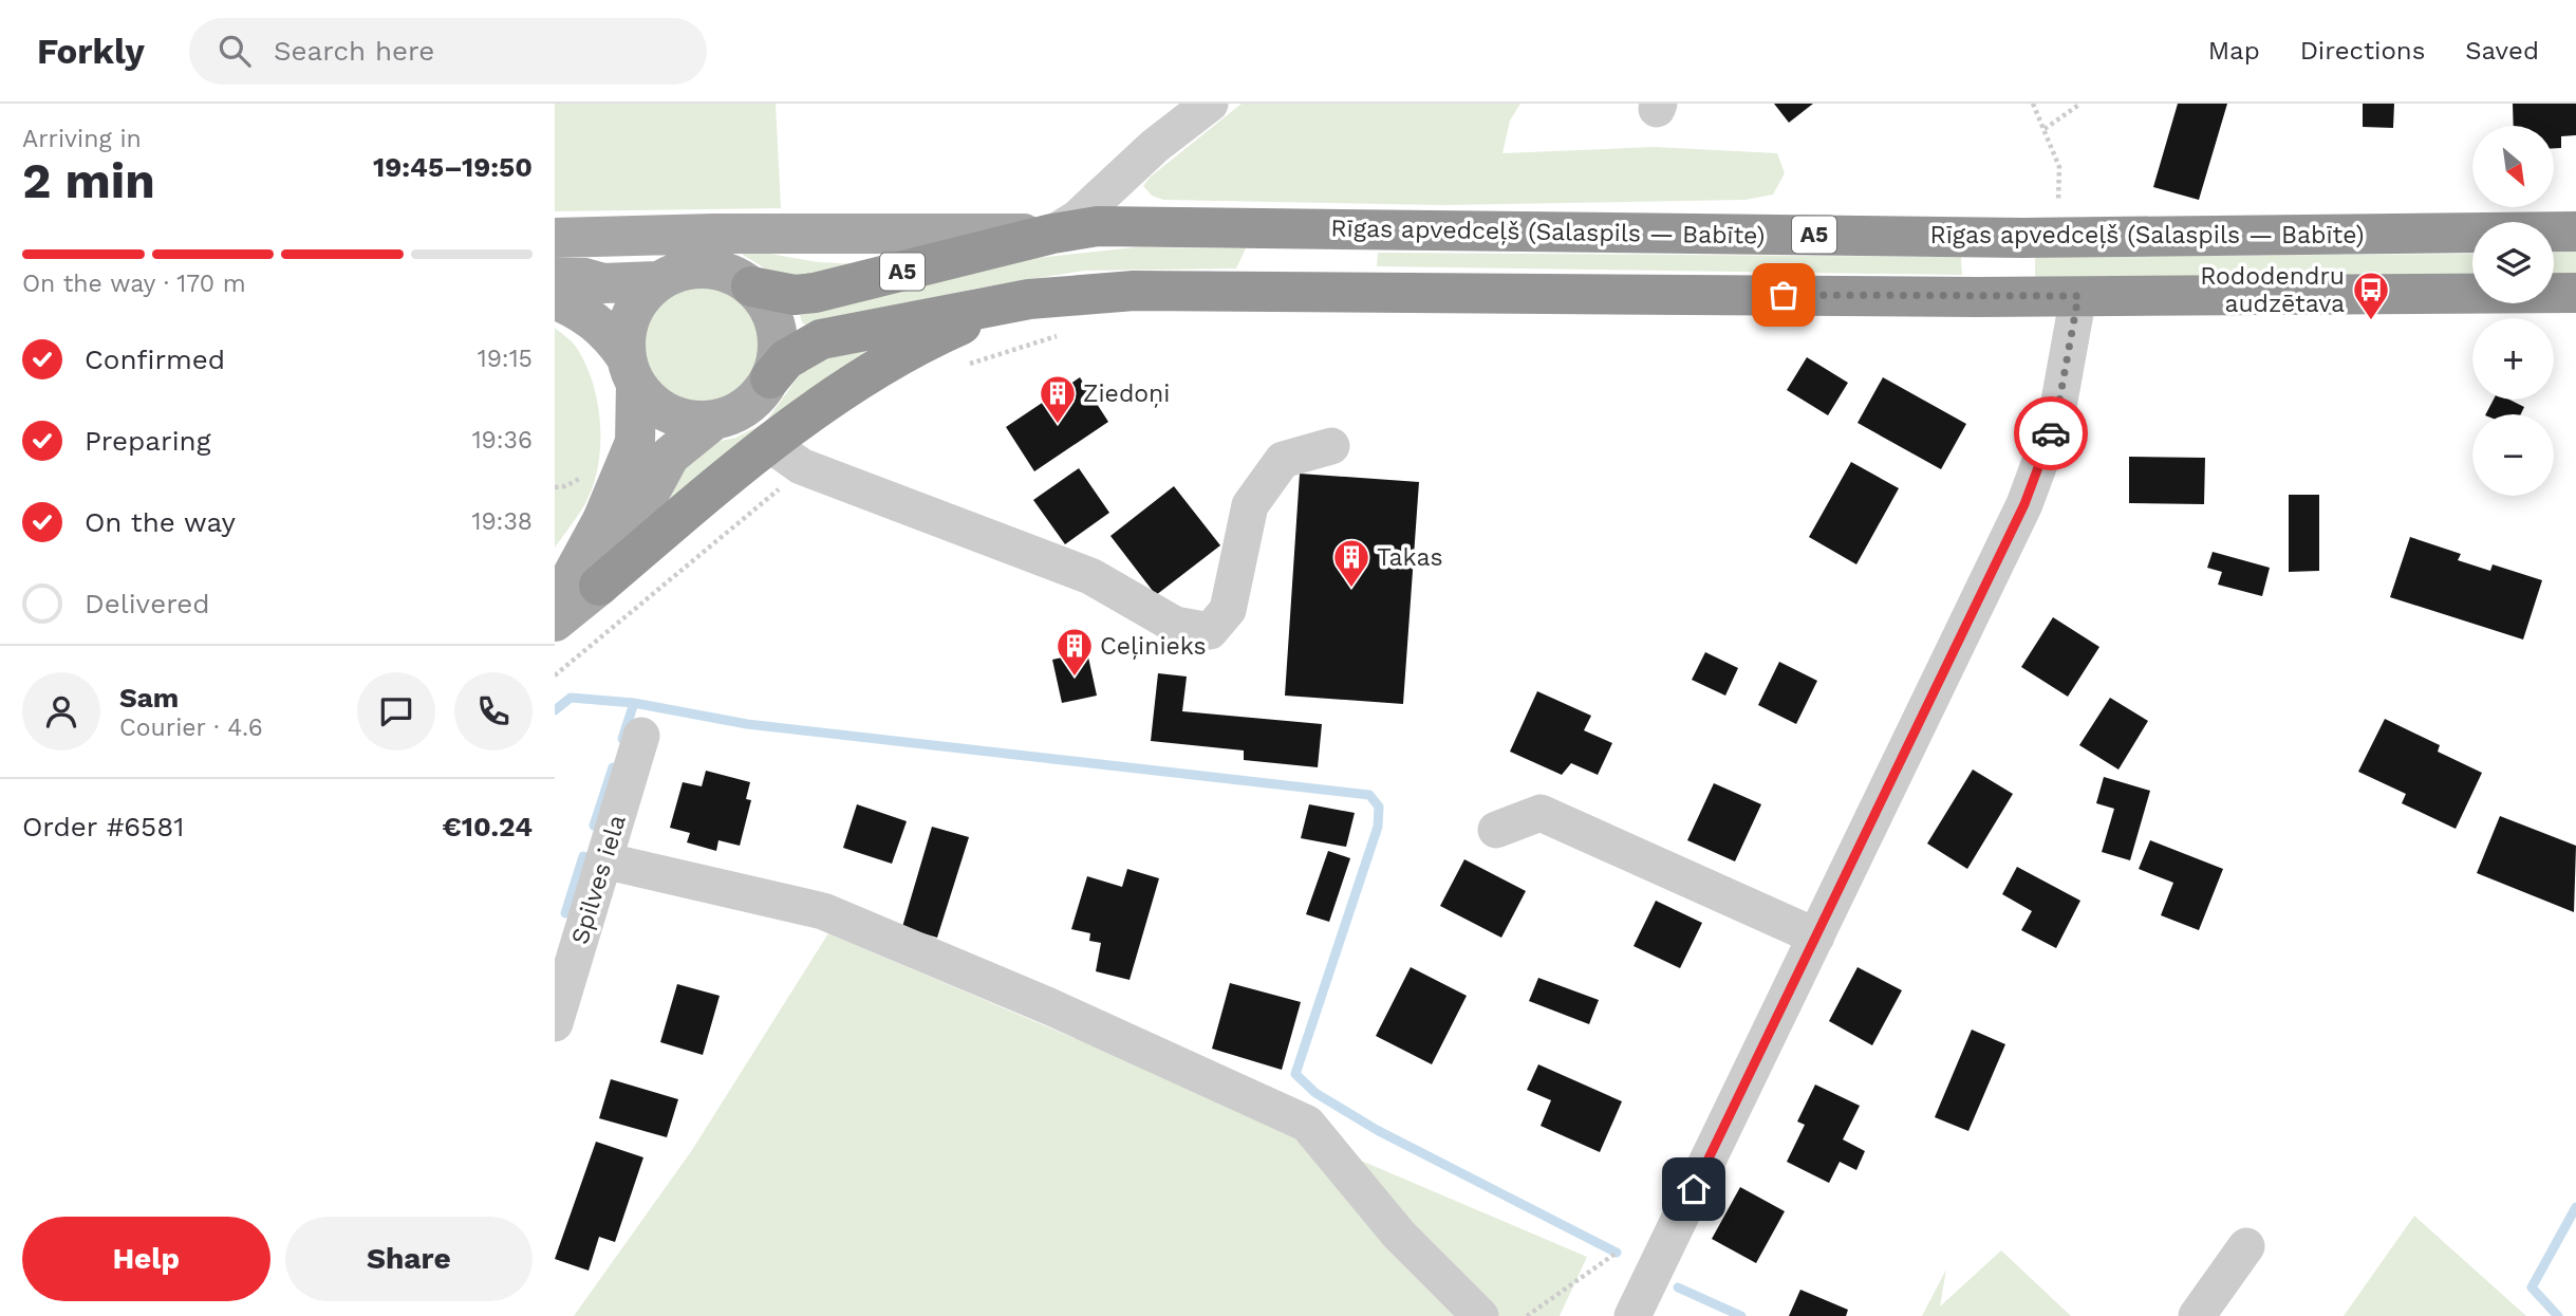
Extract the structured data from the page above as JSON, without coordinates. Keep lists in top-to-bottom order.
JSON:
{
  "streets": {
    "highway": ["Rīgas apvedceļš (Salaspils — Babīte)", "A5"],
    "street": ["Spilves iela"]
  },
  "crossings": [
    ["Rīgas apvedceļš (Salaspils — Babīte)", "A5"]
  ],
  "places": {
    "bus stop": ["Rododendru audzētava"],
    "building": ["Ziedoņi", "Takas", "Ceļinieks"]
  },
  "north": "bottom right",
  "page": {
    "header": "Forkly",
    "search": "Search here",
    "nav": ["Map", "Directions", "Saved"],
    "heading": ["2 min", "Arriving in", "19:45–19:50"],
    "panel": [
      "Sam",
      "Courier · 4.6",
      "Order #6581",
      "€10.24"
    ],
    "map_buttons": ["+", "−"],
    "bar": "On the way · 170 m",
    "list": [
      ["Confirmed", "19:15"],
      ["Preparing", "19:36"],
      ["On the way", "19:38"],
      "Delivered"
    ],
    "buttons": ["Help", "Share"]
  }
}
